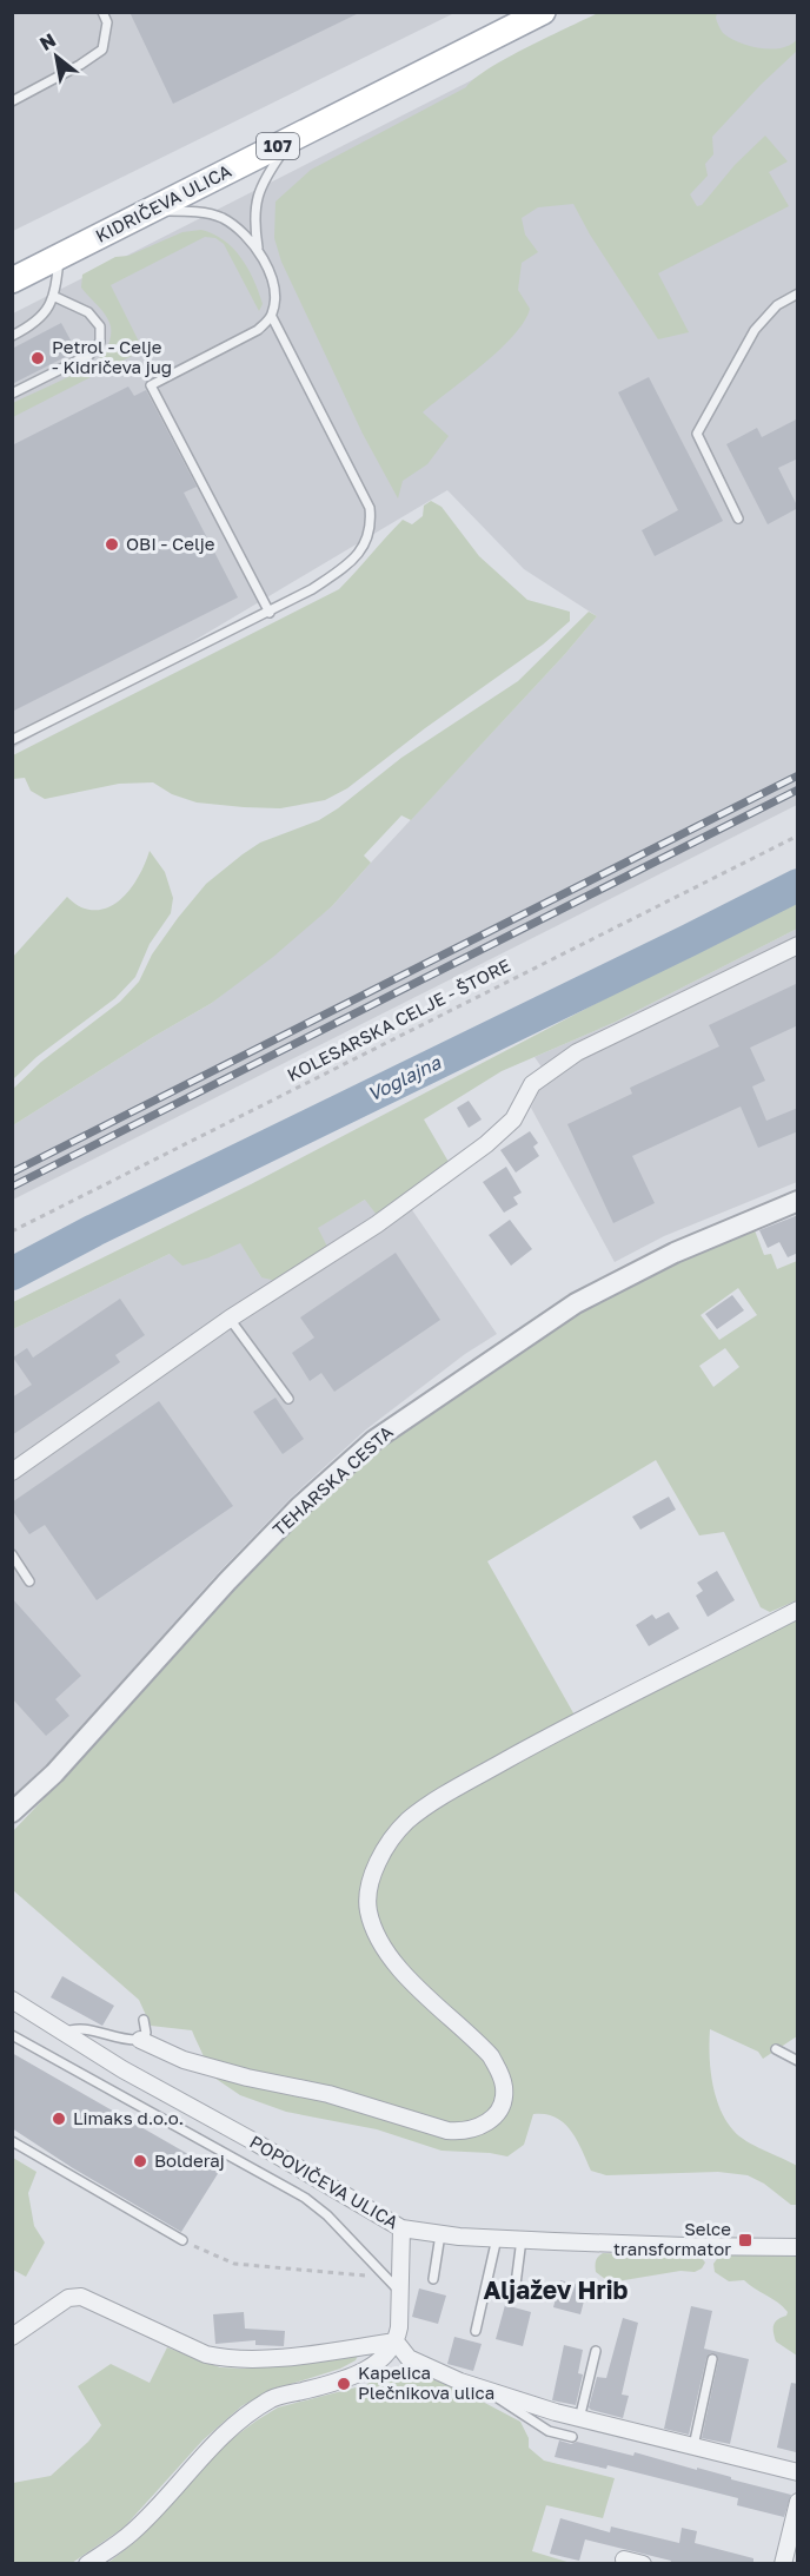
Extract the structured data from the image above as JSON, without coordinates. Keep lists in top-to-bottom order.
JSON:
{
  "streets": {
    "main road": ["107", "KIDRIČEVA ULICA"],
    "street": ["TEHARSKA CESTA", "POPOVIČEVA ULICA"],
    "path": ["KOLESARSKA CELJE - ŠTORE"]
  },
  "districts": ["Aljažev Hrib"],
  "water": ["Voglajna"],
  "places": {
    "other": [
      "Petrol - Celje - Kidričeva jug",
      "OBI - Celje",
      "Limaks d.o.o.",
      "Bolderaj",
      "Kapelica Plečnikova ulica"
    ],
    "transit": ["Selce transformator"]
  },
  "north": "top left"
}
